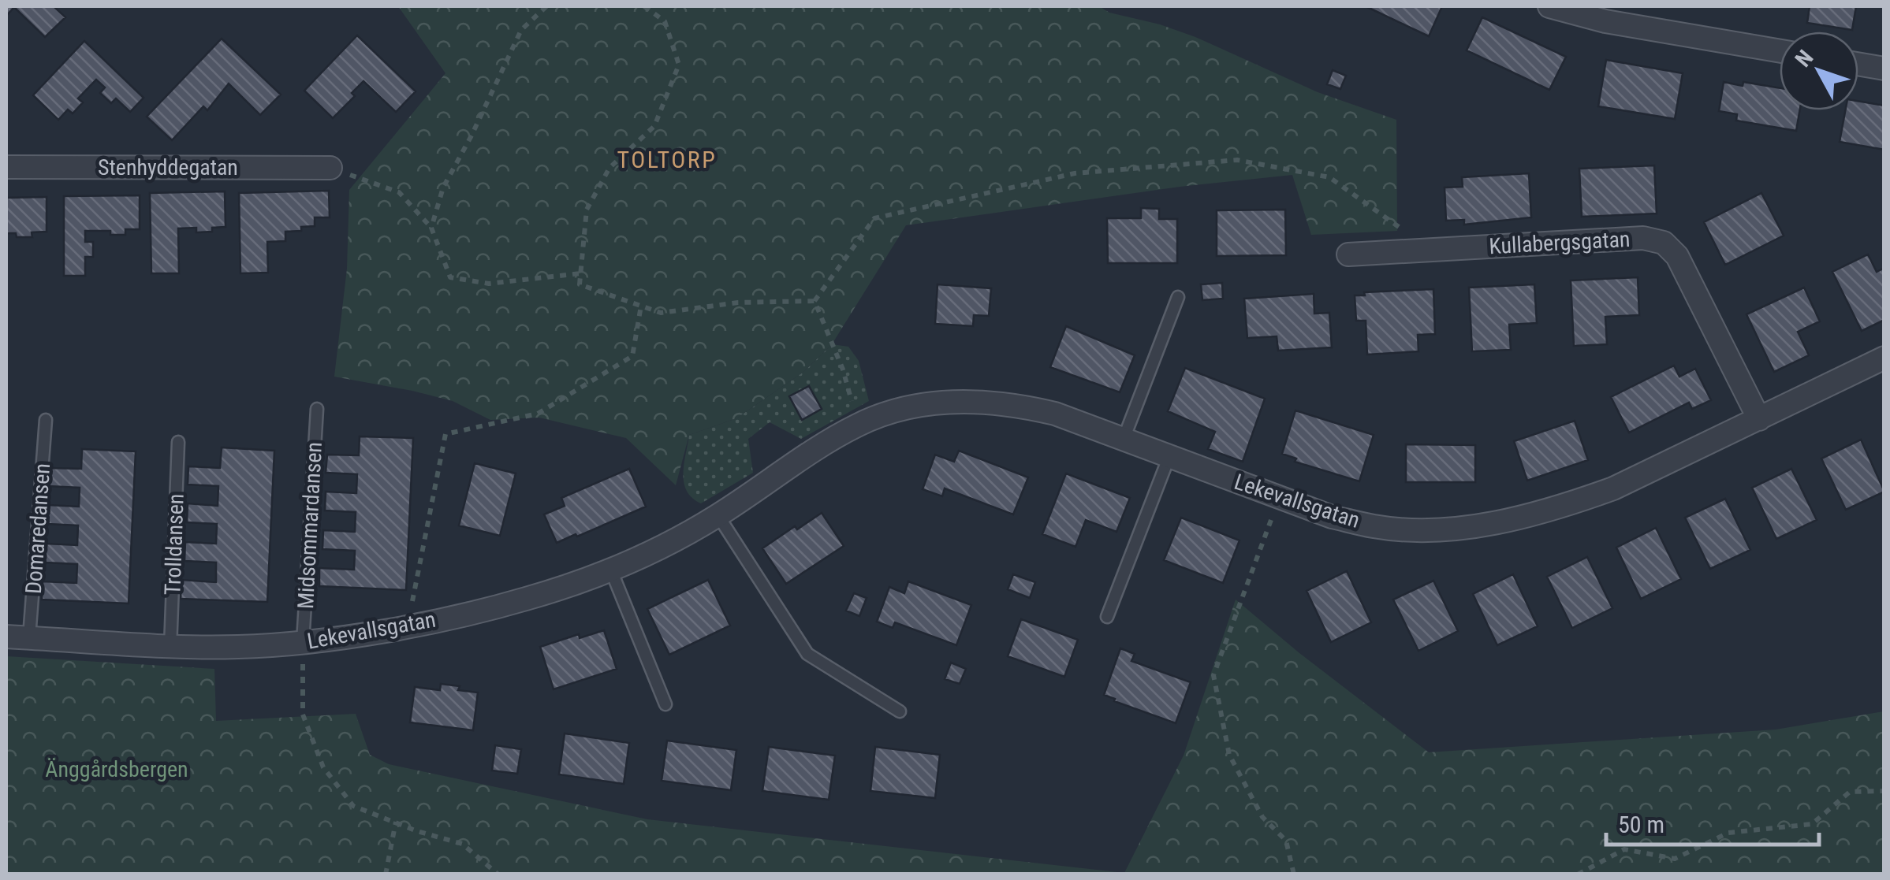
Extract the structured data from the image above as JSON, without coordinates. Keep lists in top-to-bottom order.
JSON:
{
  "streets": {
    "street": ["Stenhyddegatan", "Kullabergsgatan", "Lekevallsgatan"],
    "lane": ["Midsommardansen", "Domaredansen", "Trolldansen"]
  },
  "crossings": [
    ["Kullabergsgatan", "Lekevallsgatan"],
    ["Lekevallsgatan", "Midsommardansen"],
    ["Lekevallsgatan", "Domaredansen"],
    ["Lekevallsgatan", "Trolldansen"]
  ],
  "districts": ["TOLTORP"],
  "parks": ["Änggårdsbergen"],
  "scale_bar": "50 m",
  "north": "top left"
}
